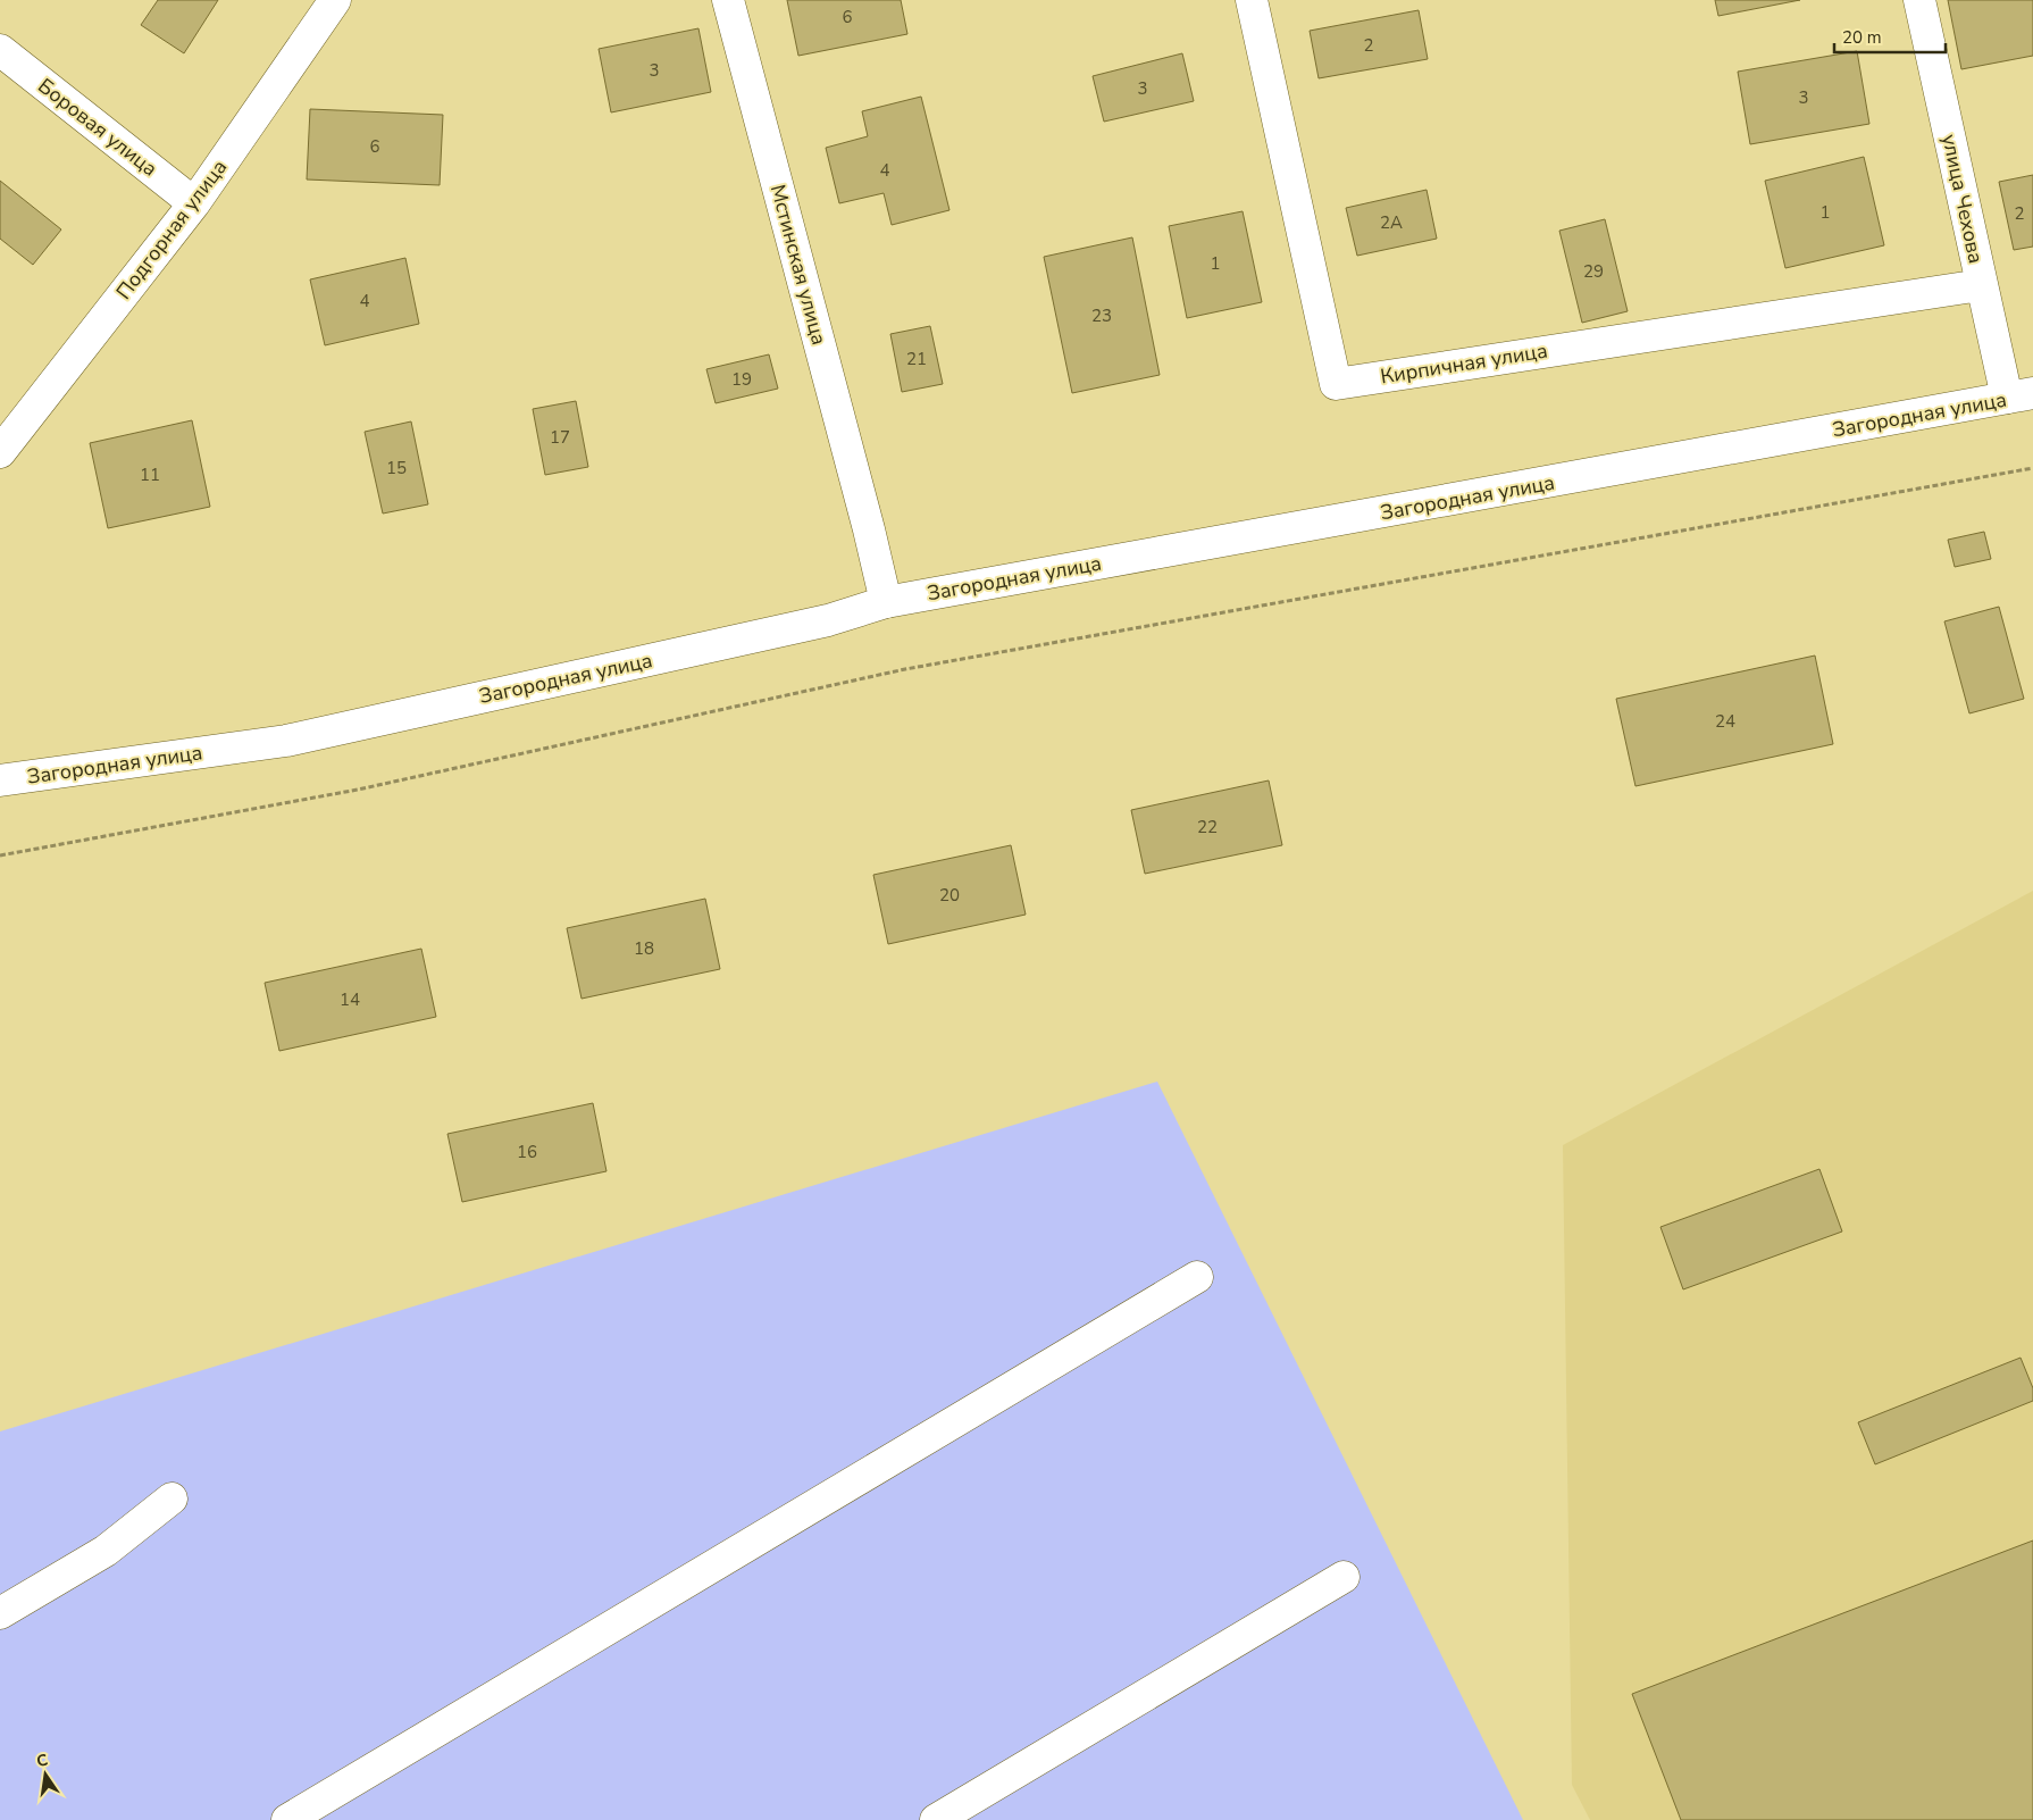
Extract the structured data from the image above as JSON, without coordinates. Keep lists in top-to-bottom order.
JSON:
{
  "streets": {
    "street": [
      "Боровая улица",
      "улица Чехова",
      "Подгорная улица",
      "Мстинская улица",
      "Кирпичная улица",
      "Загородная улица"
    ]
  },
  "crossings": [
    ["Боровая улица", "Подгорная улица"],
    ["улица Чехова", "Кирпичная улица"],
    ["улица Чехова", "Загородная улица"],
    ["Мстинская улица", "Загородная улица"]
  ],
  "house_numbers": [
    "6",
    "2",
    "3",
    "3",
    "3",
    "6",
    "4",
    "1",
    "2",
    "2А",
    "1",
    "29",
    "4",
    "23",
    "21",
    "19",
    "17",
    "15",
    "11",
    "24",
    "22",
    "20",
    "18",
    "14",
    "16"
  ],
  "scale_bar": "20 m",
  "north": "top"
}
